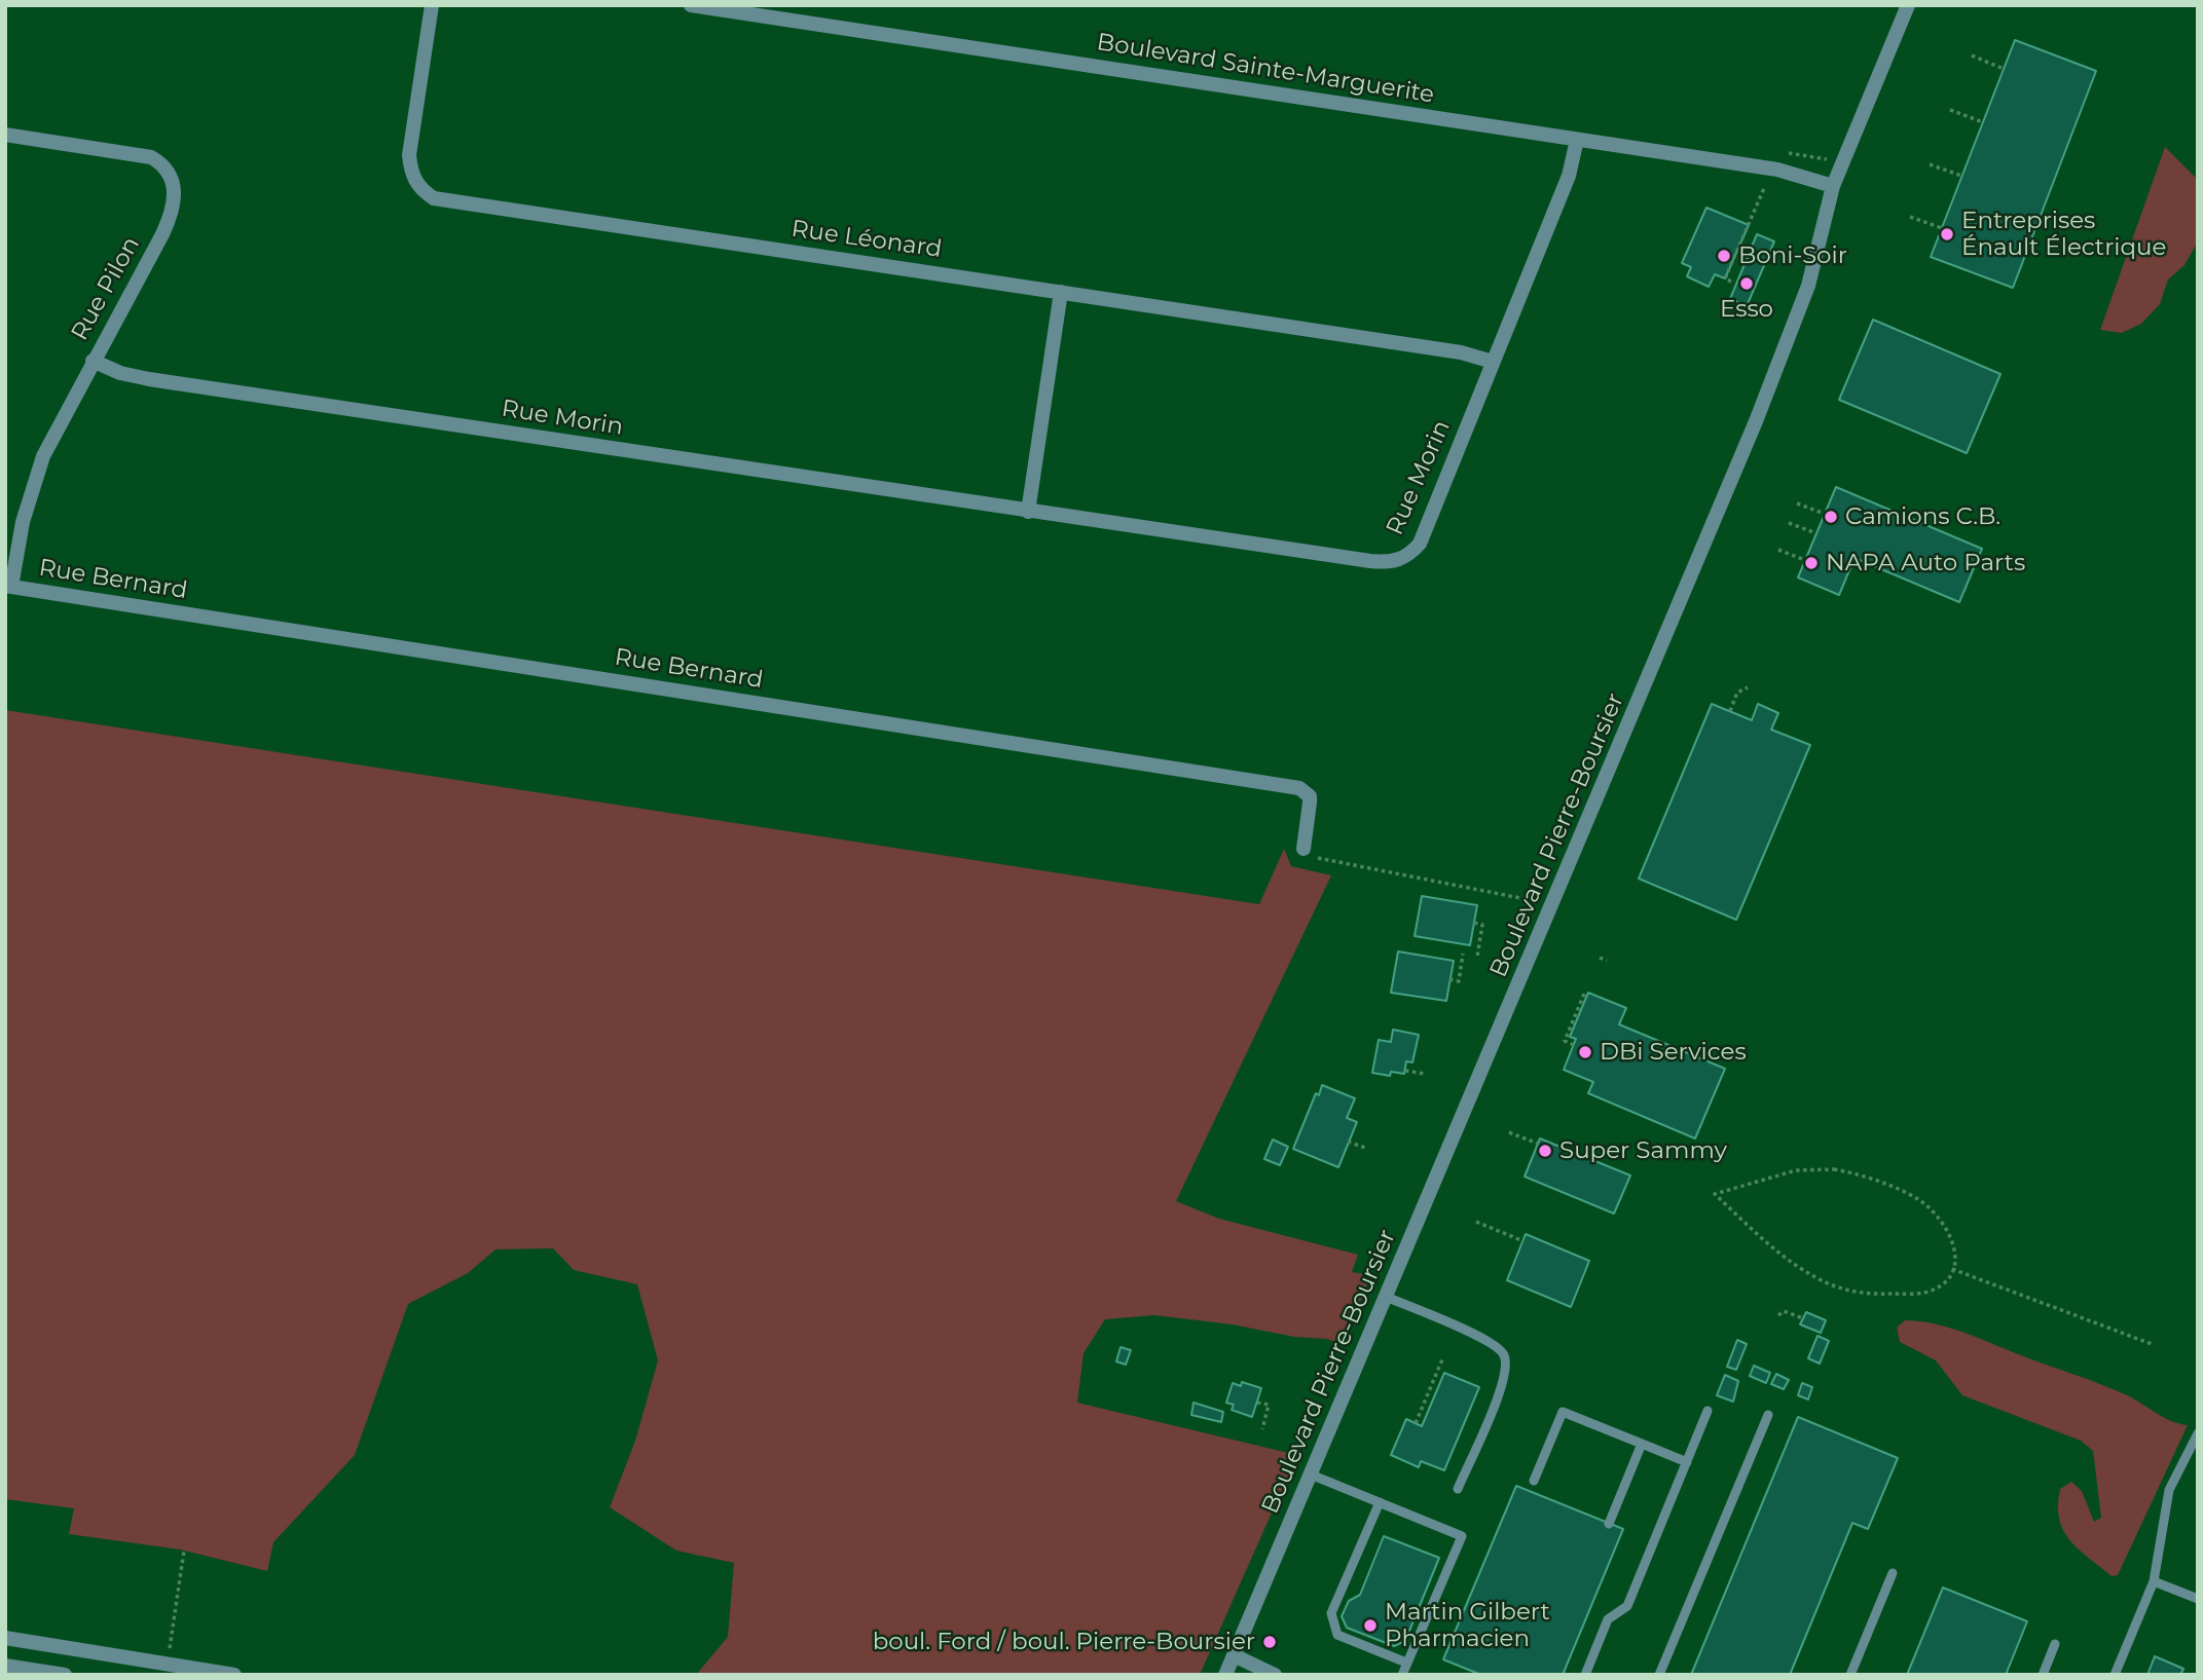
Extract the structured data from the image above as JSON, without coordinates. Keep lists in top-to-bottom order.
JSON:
{
  "streets": {
    "street": [
      "Boulevard Sainte-Marguerite",
      "Rue Léonard",
      "Rue Pilon",
      "Rue Morin",
      "Rue Bernard",
      "Boulevard Pierre-Boursier"
    ]
  },
  "crossings": [
    ["Boulevard Sainte-Marguerite", "Rue Morin"],
    ["Boulevard Sainte-Marguerite", "Boulevard Pierre-Boursier"],
    ["Rue Léonard", "Rue Morin"],
    ["Rue Pilon", "Rue Morin"],
    ["Rue Pilon", "Rue Bernard"]
  ],
  "places": [
    "Entreprises Énault Électrique",
    "Boni-Soir",
    "Esso",
    "Camions C.B.",
    "NAPA Auto Parts",
    "DBi Services",
    "Super Sammy",
    "Martin Gilbert Pharmacien",
    "boul. Ford / boul. Pierre-Boursier"
  ]
}
